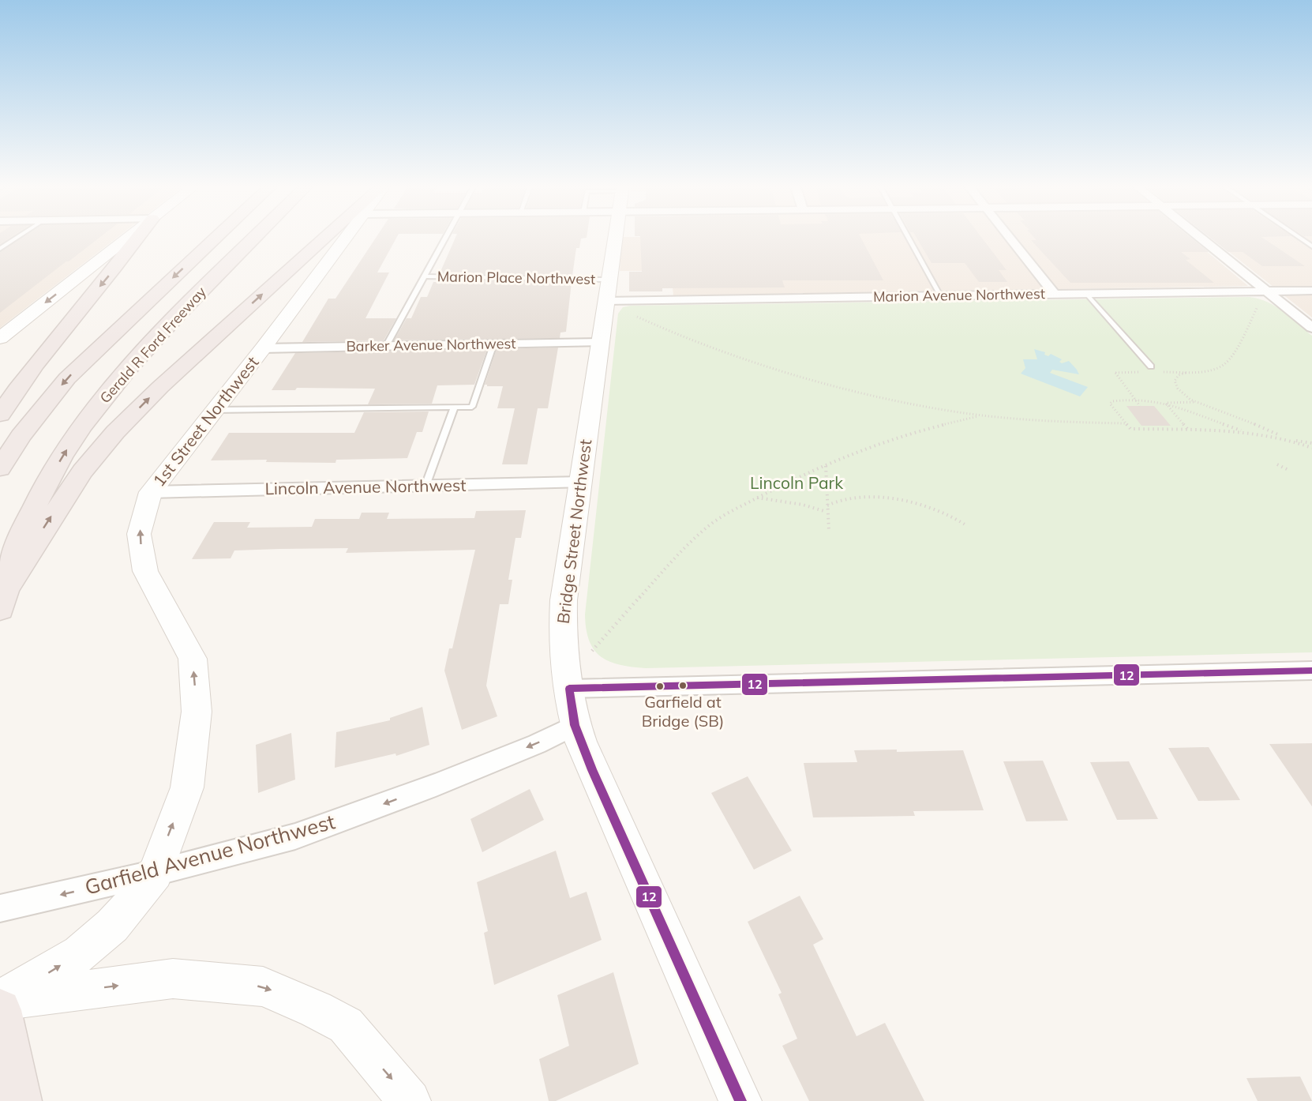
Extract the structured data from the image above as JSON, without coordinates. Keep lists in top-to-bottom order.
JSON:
{
  "streets": {
    "highway": ["Gerald R Ford Freeway"],
    "street": [
      "Marion Avenue Northwest",
      "Barker Avenue Northwest",
      "1st Street Northwest",
      "Lincoln Avenue Northwest",
      "Bridge Street Northwest",
      "Garfield Avenue Northwest"
    ],
    "lane": ["Marion Place Northwest"]
  },
  "crossings": [
    ["Marion Place Northwest", "Bridge Street Northwest"],
    ["Marion Avenue Northwest", "Bridge Street Northwest"],
    ["Barker Avenue Northwest", "1st Street Northwest"],
    ["Barker Avenue Northwest", "Bridge Street Northwest"],
    ["1st Street Northwest", "Lincoln Avenue Northwest"],
    ["1st Street Northwest", "Garfield Avenue Northwest"],
    ["Lincoln Avenue Northwest", "Bridge Street Northwest"],
    ["Bridge Street Northwest", "Garfield Avenue Northwest"]
  ],
  "one_way": ["1st Street Northwest", "Garfield Avenue Northwest"],
  "parks": ["Lincoln Park"],
  "places": ["Garfield at Bridge (SB)"],
  "lines": ["transit line 12"]
}
